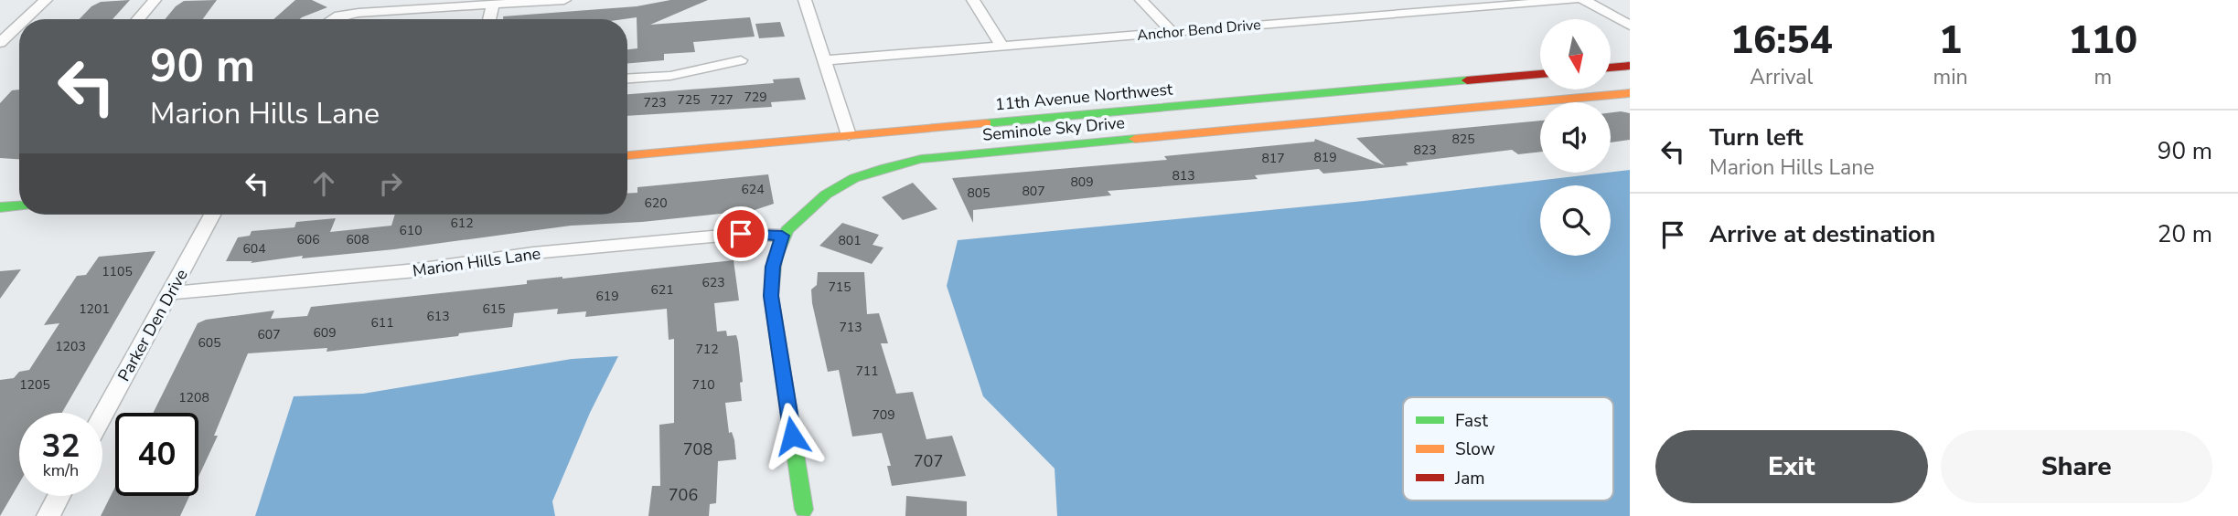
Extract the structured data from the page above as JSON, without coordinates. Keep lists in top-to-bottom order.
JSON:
{
  "streets": {
    "street": [
      "Anchor Bend Drive",
      "11th Avenue Northwest",
      "Seminole Sky Drive",
      "Marion Hills Lane",
      "Parker Den Drive"
    ]
  },
  "crossings": [
    ["Seminole Sky Drive", "Marion Hills Lane"],
    ["Marion Hills Lane", "Parker Den Drive"]
  ],
  "house_numbers": [
    "729",
    "725",
    "727",
    "723",
    "825",
    "823",
    "819",
    "817",
    "813",
    "809",
    "624",
    "807",
    "805",
    "620",
    "612",
    "610",
    "606",
    "608",
    "801",
    "604",
    "1105",
    "623",
    "715",
    "621",
    "619",
    "1201",
    "615",
    "613",
    "611",
    "713",
    "609",
    "607",
    "605",
    "1203",
    "712",
    "711",
    "1205",
    "710",
    "1208",
    "709",
    "708",
    "707",
    "706"
  ],
  "legend": ["Fast", "Slow", "Jam"],
  "north": "bottom",
  "page": {
    "eta": [
      "16:54",
      "Arrival",
      "1",
      "min",
      "110",
      "m"
    ],
    "turn": ["90 m", "Marion Hills Lane"],
    "list": [
      {
        "name": "Turn left",
        "note": "Marion Hills Lane",
        "value": "90 m"
      },
      {
        "name": "Arrive at destination",
        "value": "20 m"
      }
    ],
    "speed": "32 km/h",
    "limit": "40",
    "buttons": ["Exit", "Share"]
  }
}
